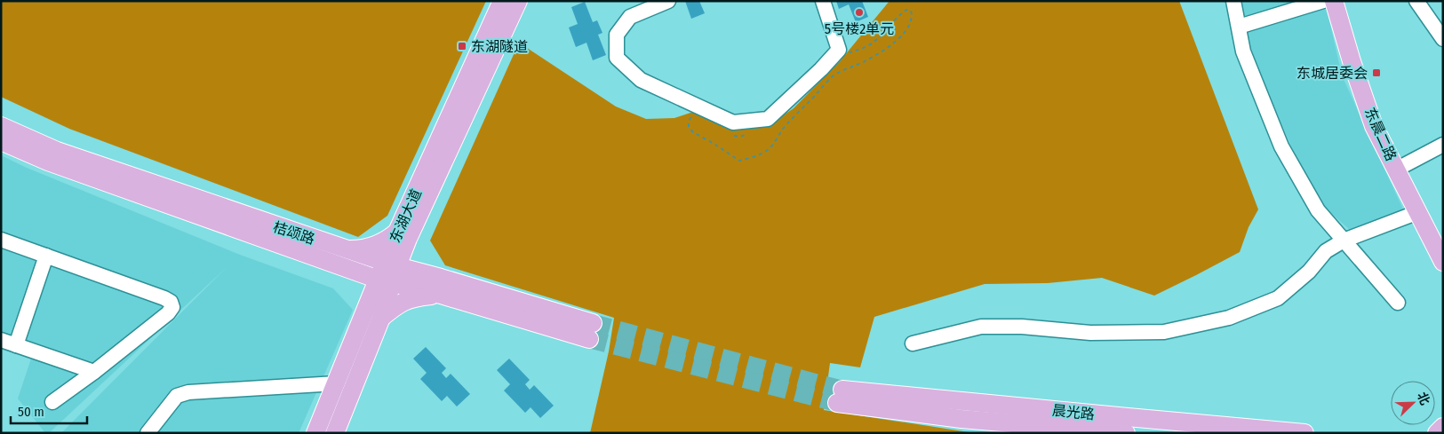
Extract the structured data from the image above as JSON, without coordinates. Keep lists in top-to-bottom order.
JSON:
{
  "streets": {
    "main road": [
      "东晨二路",
      "东湖大道",
      "桔颂路",
      "晨光路"
    ]
  },
  "crossings": [
    ["东湖大道", "桔颂路"]
  ],
  "places": {
    "other": ["5号楼2单元"],
    "transit": ["东湖隧道", "东城居委会"]
  },
  "scale_bar": "50 m",
  "north": "top right"
}
